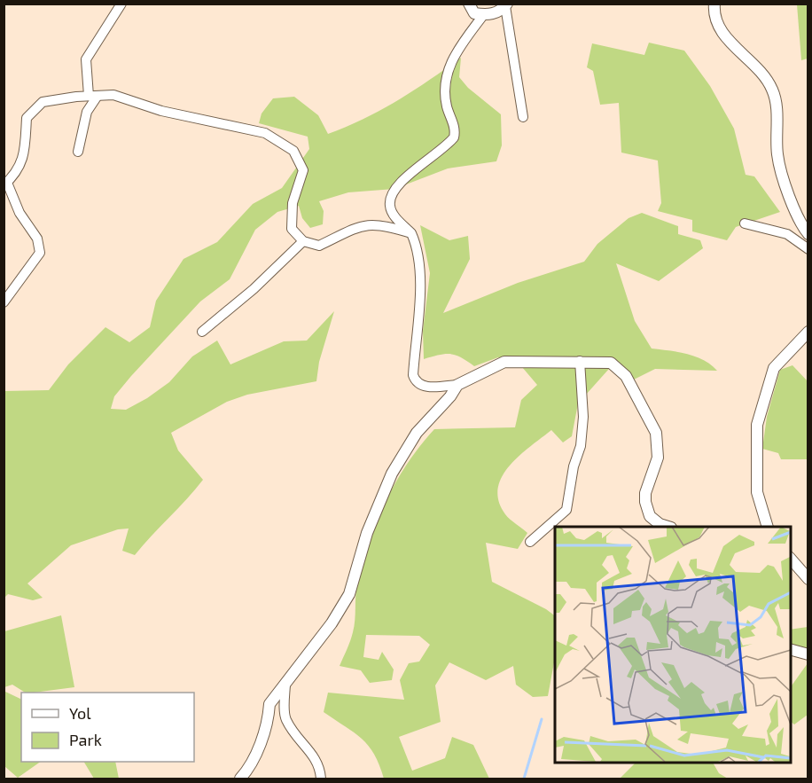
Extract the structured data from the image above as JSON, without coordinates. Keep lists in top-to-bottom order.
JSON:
{
  "legend": ["Yol", "Park"]
}
